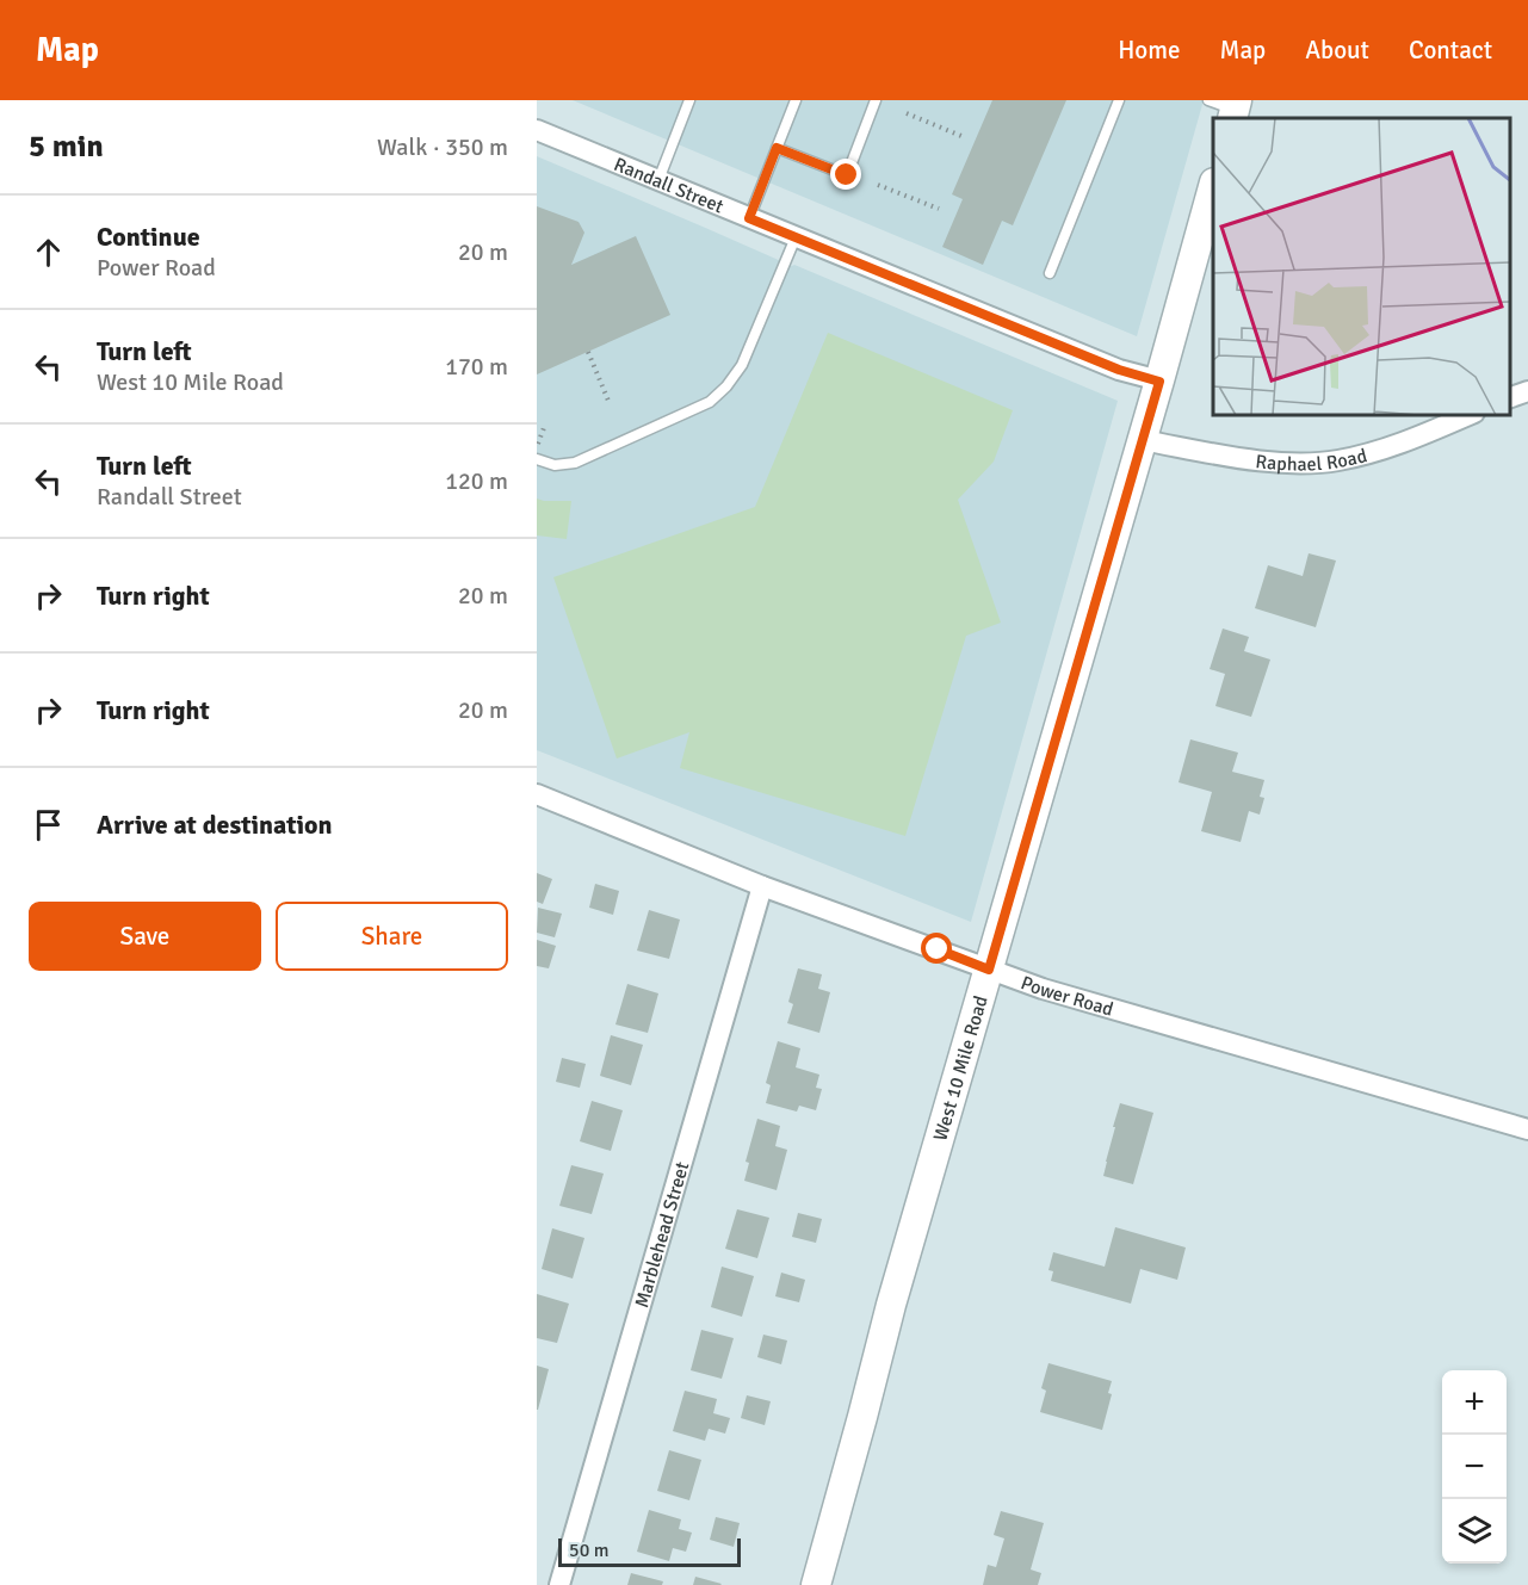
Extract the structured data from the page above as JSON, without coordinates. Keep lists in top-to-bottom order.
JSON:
{
  "streets": {
    "street": [
      "Randall Street",
      "Raphael Road",
      "Power Road",
      "West 10 Mile Road",
      "Marblehead Street"
    ]
  },
  "crossings": [
    ["Randall Street", "West 10 Mile Road"],
    ["Raphael Road", "West 10 Mile Road"],
    ["Power Road", "West 10 Mile Road"],
    ["Power Road", "Marblehead Street"]
  ],
  "scale_bar": "50 m",
  "page": {
    "header": "Map",
    "nav": [
      "Home",
      "Map",
      "About",
      "Contact"
    ],
    "heading": ["5 min", "Walk · 350 m"],
    "list": [
      ["Continue", "Power Road", "20 m"],
      ["Turn left", "West 10 Mile Road", "170 m"],
      ["Turn left", "Randall Street", "120 m"],
      ["Turn right", "20 m"],
      ["Turn right", "20 m"],
      "Arrive at destination"
    ],
    "buttons": ["Save", "Share"],
    "map_buttons": ["+", "−"],
    "scale": "50 m"
  }
}
